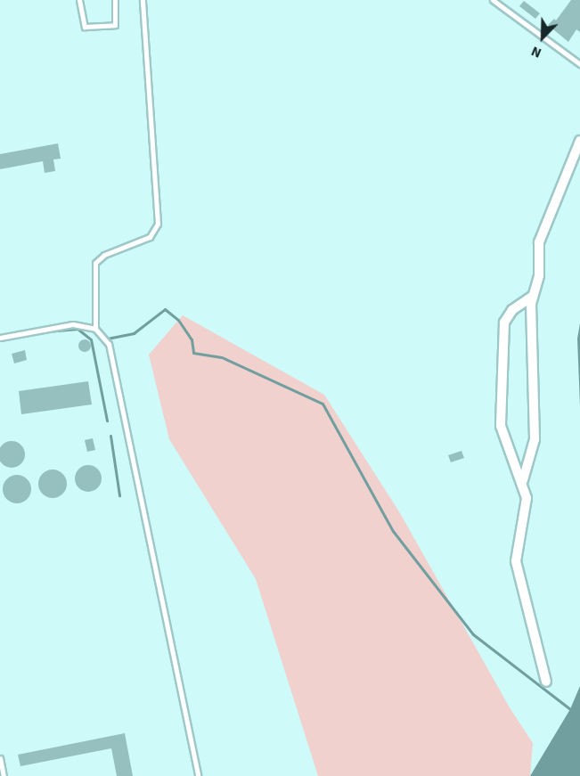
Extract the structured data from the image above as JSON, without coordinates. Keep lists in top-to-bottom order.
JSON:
{
  "north": "bottom left"
}
